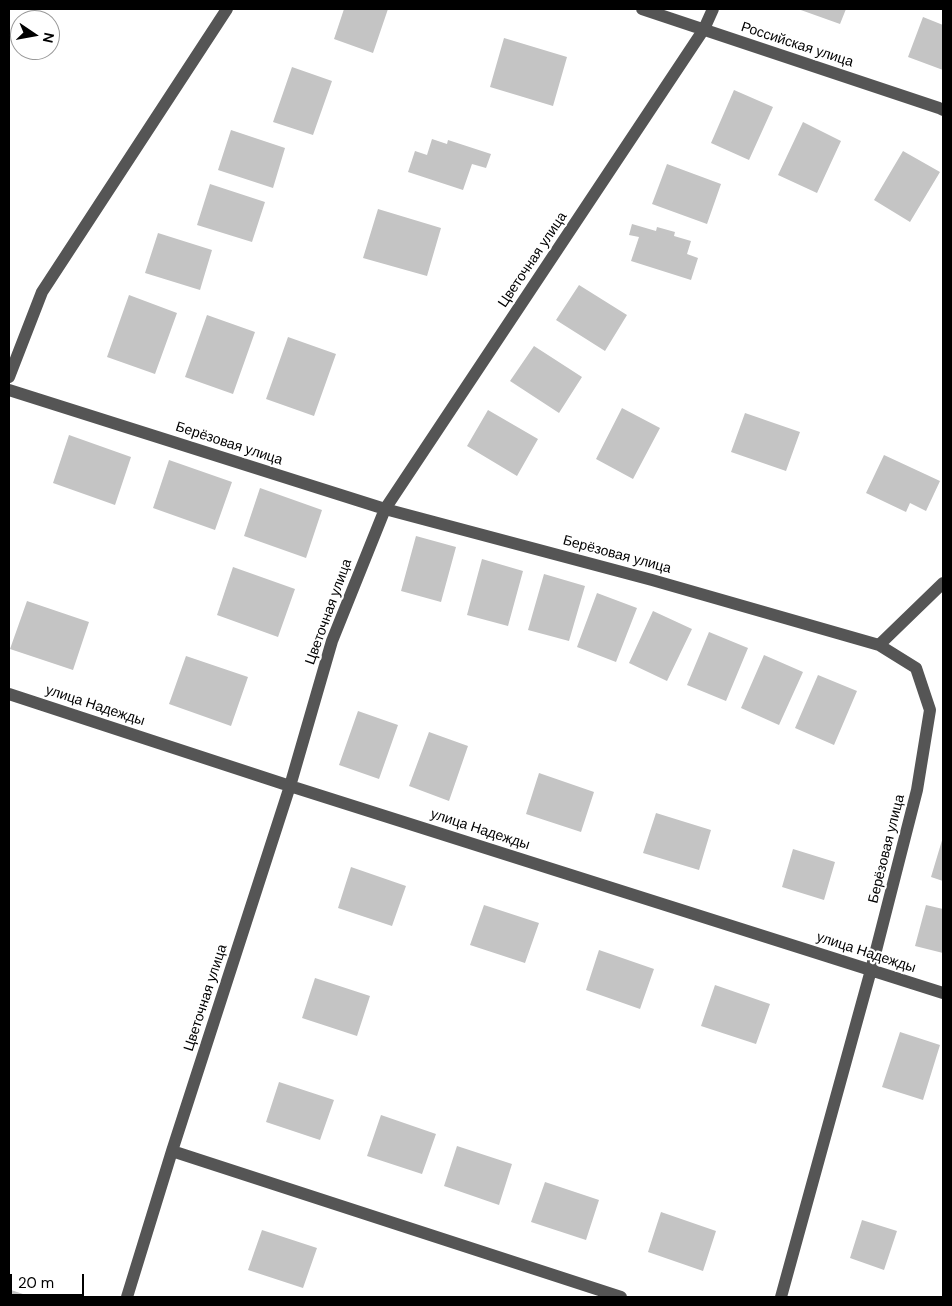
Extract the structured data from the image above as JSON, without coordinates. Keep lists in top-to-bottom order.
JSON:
{
  "streets": {
    "street": [
      "Российская улица",
      "Цветочная улица",
      "Берёзовая улица",
      "улица Надежды"
    ]
  },
  "crossings": [
    ["Российская улица", "Цветочная улица"],
    ["Цветочная улица", "Берёзовая улица"],
    ["Цветочная улица", "улица Надежды"],
    ["Берёзовая улица", "улица Надежды"]
  ],
  "scale_bar": "20 m",
  "north": "right"
}
